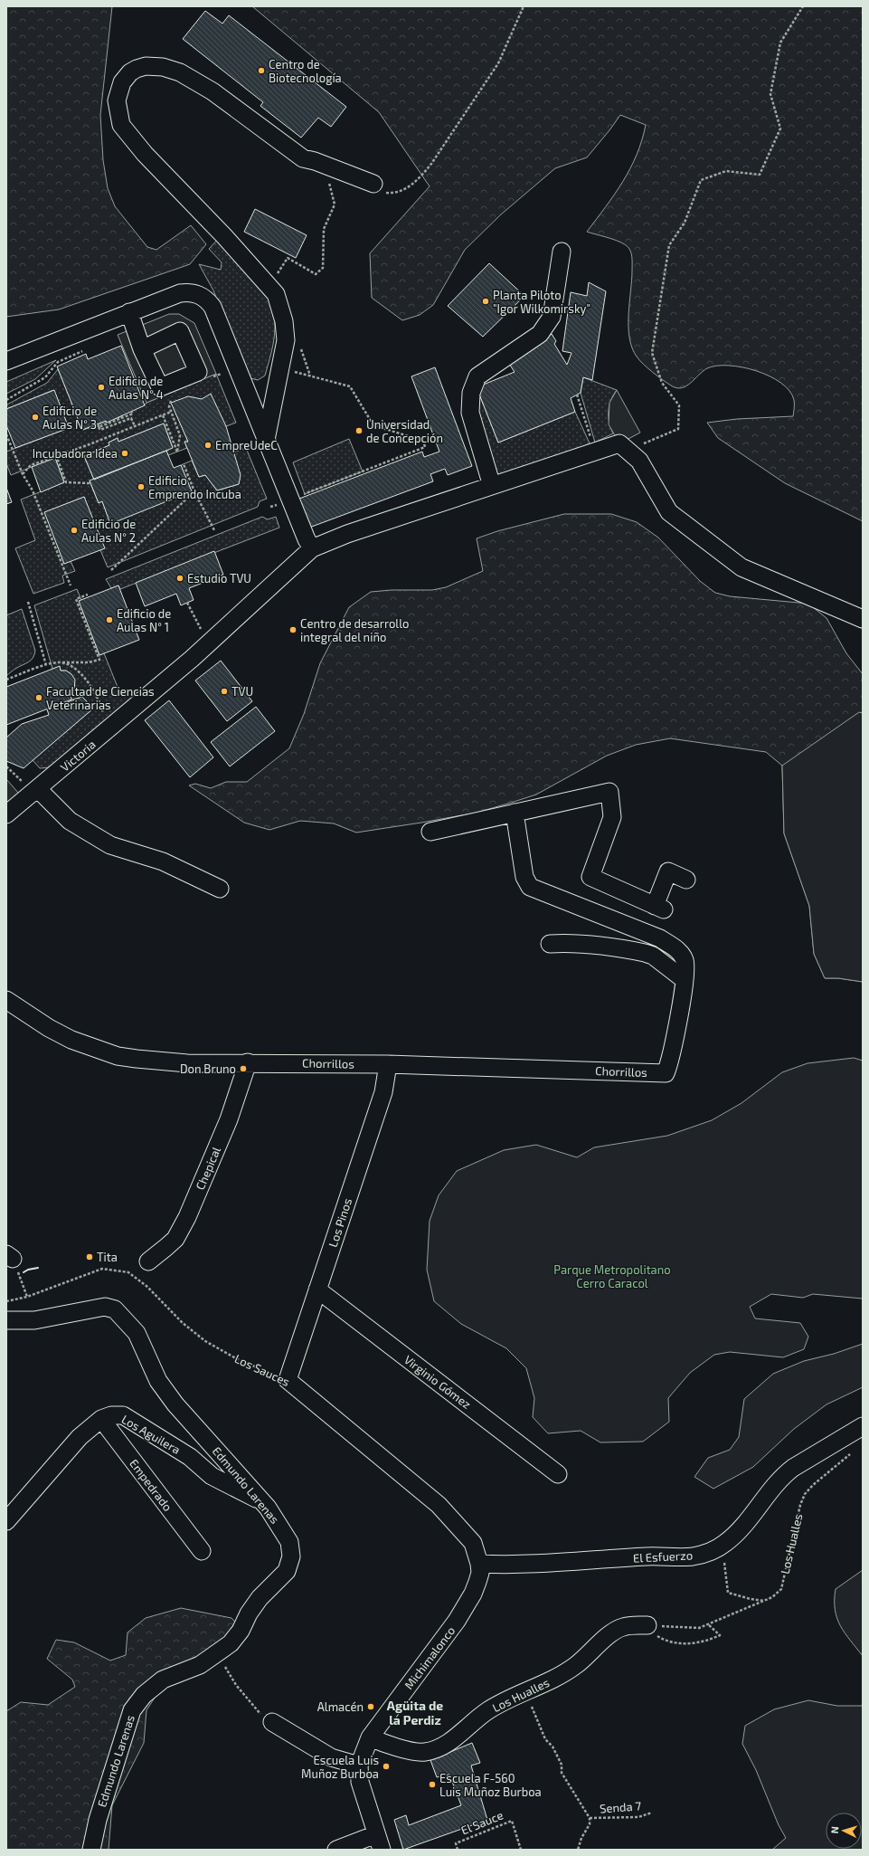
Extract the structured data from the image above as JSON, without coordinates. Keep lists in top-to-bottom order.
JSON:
{
  "streets": {
    "street": [
      "Victoria",
      "Chorrillos",
      "Chepical",
      "Los Pinos",
      "Los Sauces",
      "Virginio Gómez",
      "Los Aguilera",
      "Empedrado",
      "Edmundo Larenas",
      "Los Hualles",
      "El Esfuerzo",
      "Michimalonco"
    ],
    "path": ["Senda 7", "El Sauce"]
  },
  "crossings": [
    ["Chorrillos", "Chepical"],
    ["Chorrillos", "Los Pinos"],
    ["Los Pinos", "Los Sauces"],
    ["Los Pinos", "Virginio Gómez"],
    ["Los Sauces", "El Esfuerzo"],
    ["Los Sauces", "Michimalonco"],
    ["Los Aguilera", "Empedrado"],
    ["Los Aguilera", "Edmundo Larenas"],
    ["Los Hualles", "Michimalonco"],
    ["El Esfuerzo", "Michimalonco"]
  ],
  "districts": ["Agüita de la Perdiz"],
  "parks": ["Parque Metropolitano Cerro Caracol"],
  "places": [
    "Centro de Biotecnología",
    "Planta Piloto \"Igor Wilkomirsky\"",
    "Edificio de Aulas N° 4",
    "Edificio de Aulas N° 3",
    "Universidad de Concepción",
    "EmpreUdeC",
    "Incubadora Idea",
    "Edificio Emprendo Incuba",
    "Edificio de Aulas N° 2",
    "Estudio TVU",
    "Edificio de Aulas N° 1",
    "Centro de desarrollo integral del niño",
    "TVU",
    "Facultad de Ciencias Veterinarias",
    "Don Bruno",
    "Tita",
    "Almacén",
    "Escuela Luis Muñoz Burboa",
    "Escuela F-560 Luis Muñoz Burboa"
  ],
  "north": "left"
}
